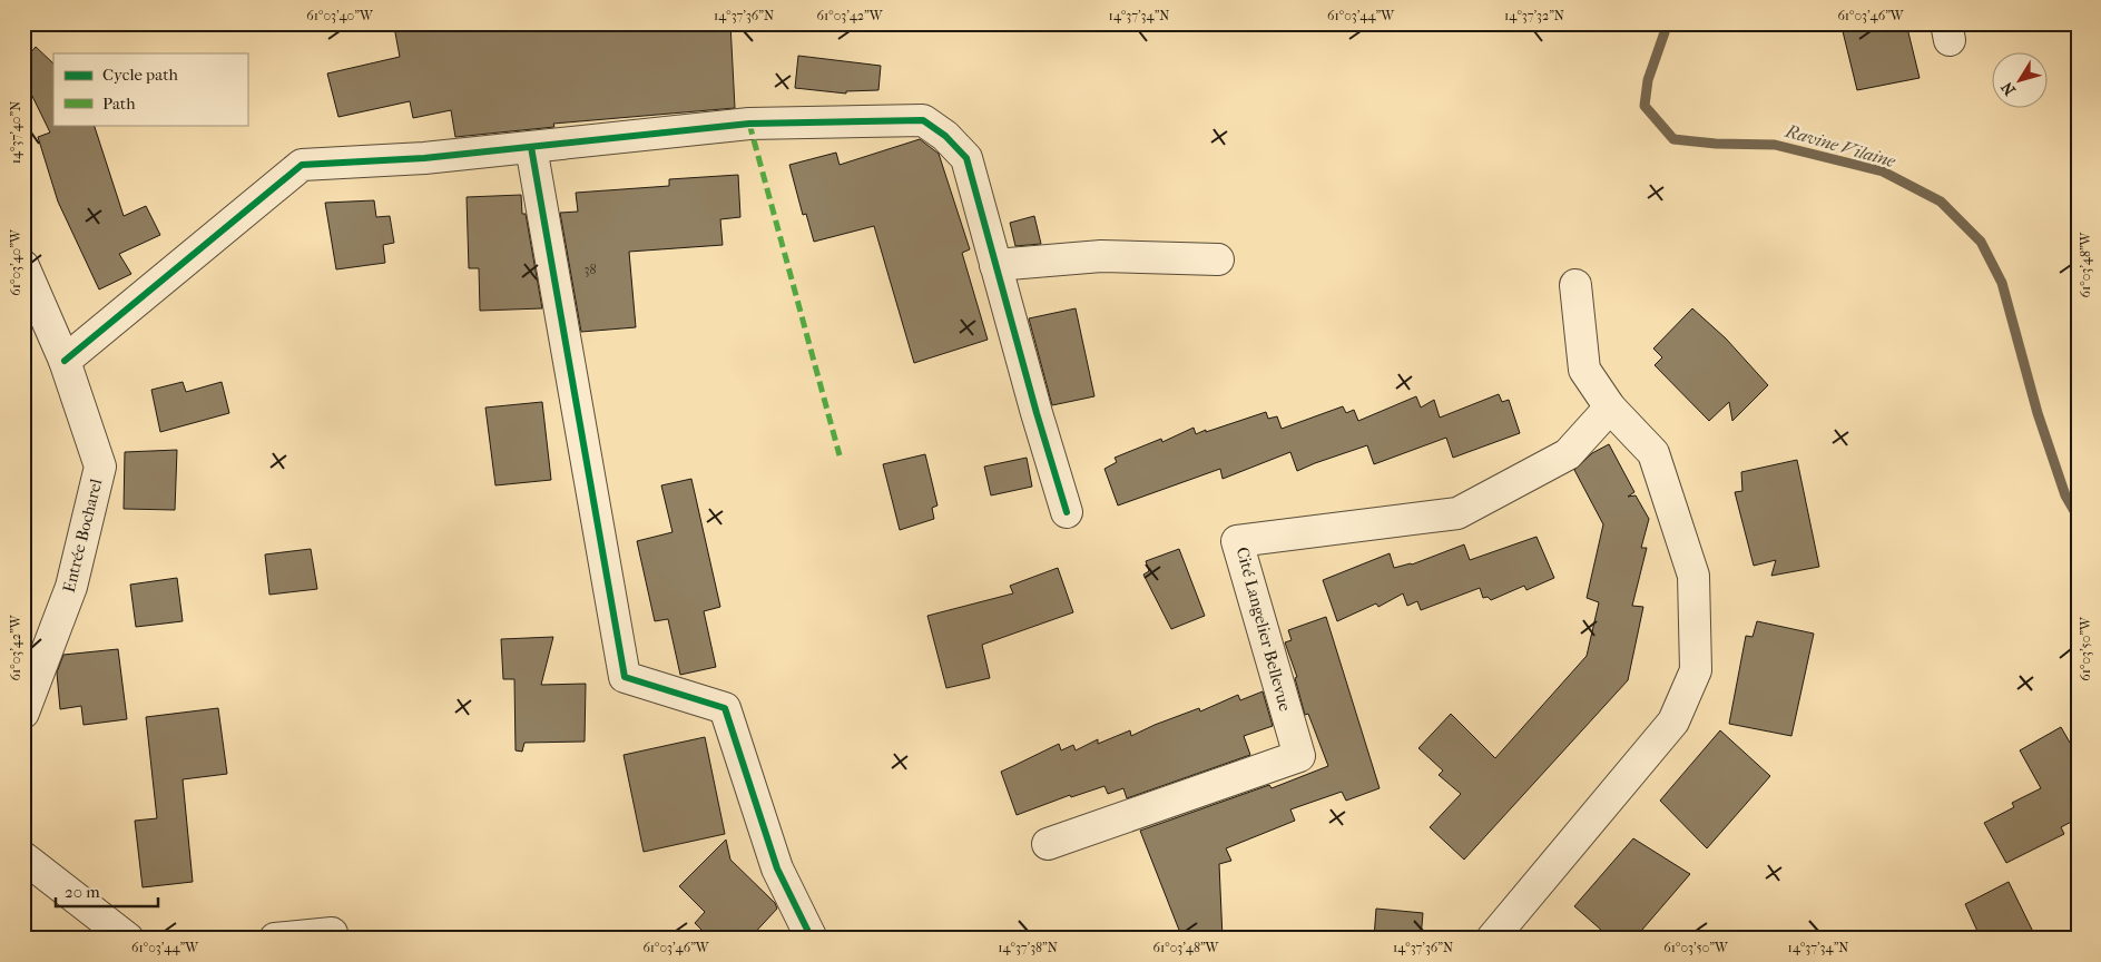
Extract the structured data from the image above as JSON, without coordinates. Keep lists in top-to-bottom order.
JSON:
{
  "streets": {
    "street": ["Entrée Bocharel", "Cité Langelier Bellevue"]
  },
  "water": ["Ravine Vilaine"],
  "house_numbers": ["38"],
  "legend": ["Cycle path", "Path"],
  "scale_bar": "20 m",
  "north": "bottom left",
  "coordinates": [
    "61°03'40\"W",
    "14°37'36\"N",
    "61°03'42\"W",
    "14°37'34\"N",
    "61°03'44\"W",
    "14°37'32\"N",
    "61°03'46\"W",
    "14°37'40\"N",
    "61°03'48\"W",
    "61°03'50\"W",
    "14°37'38\"N"
  ]
}
